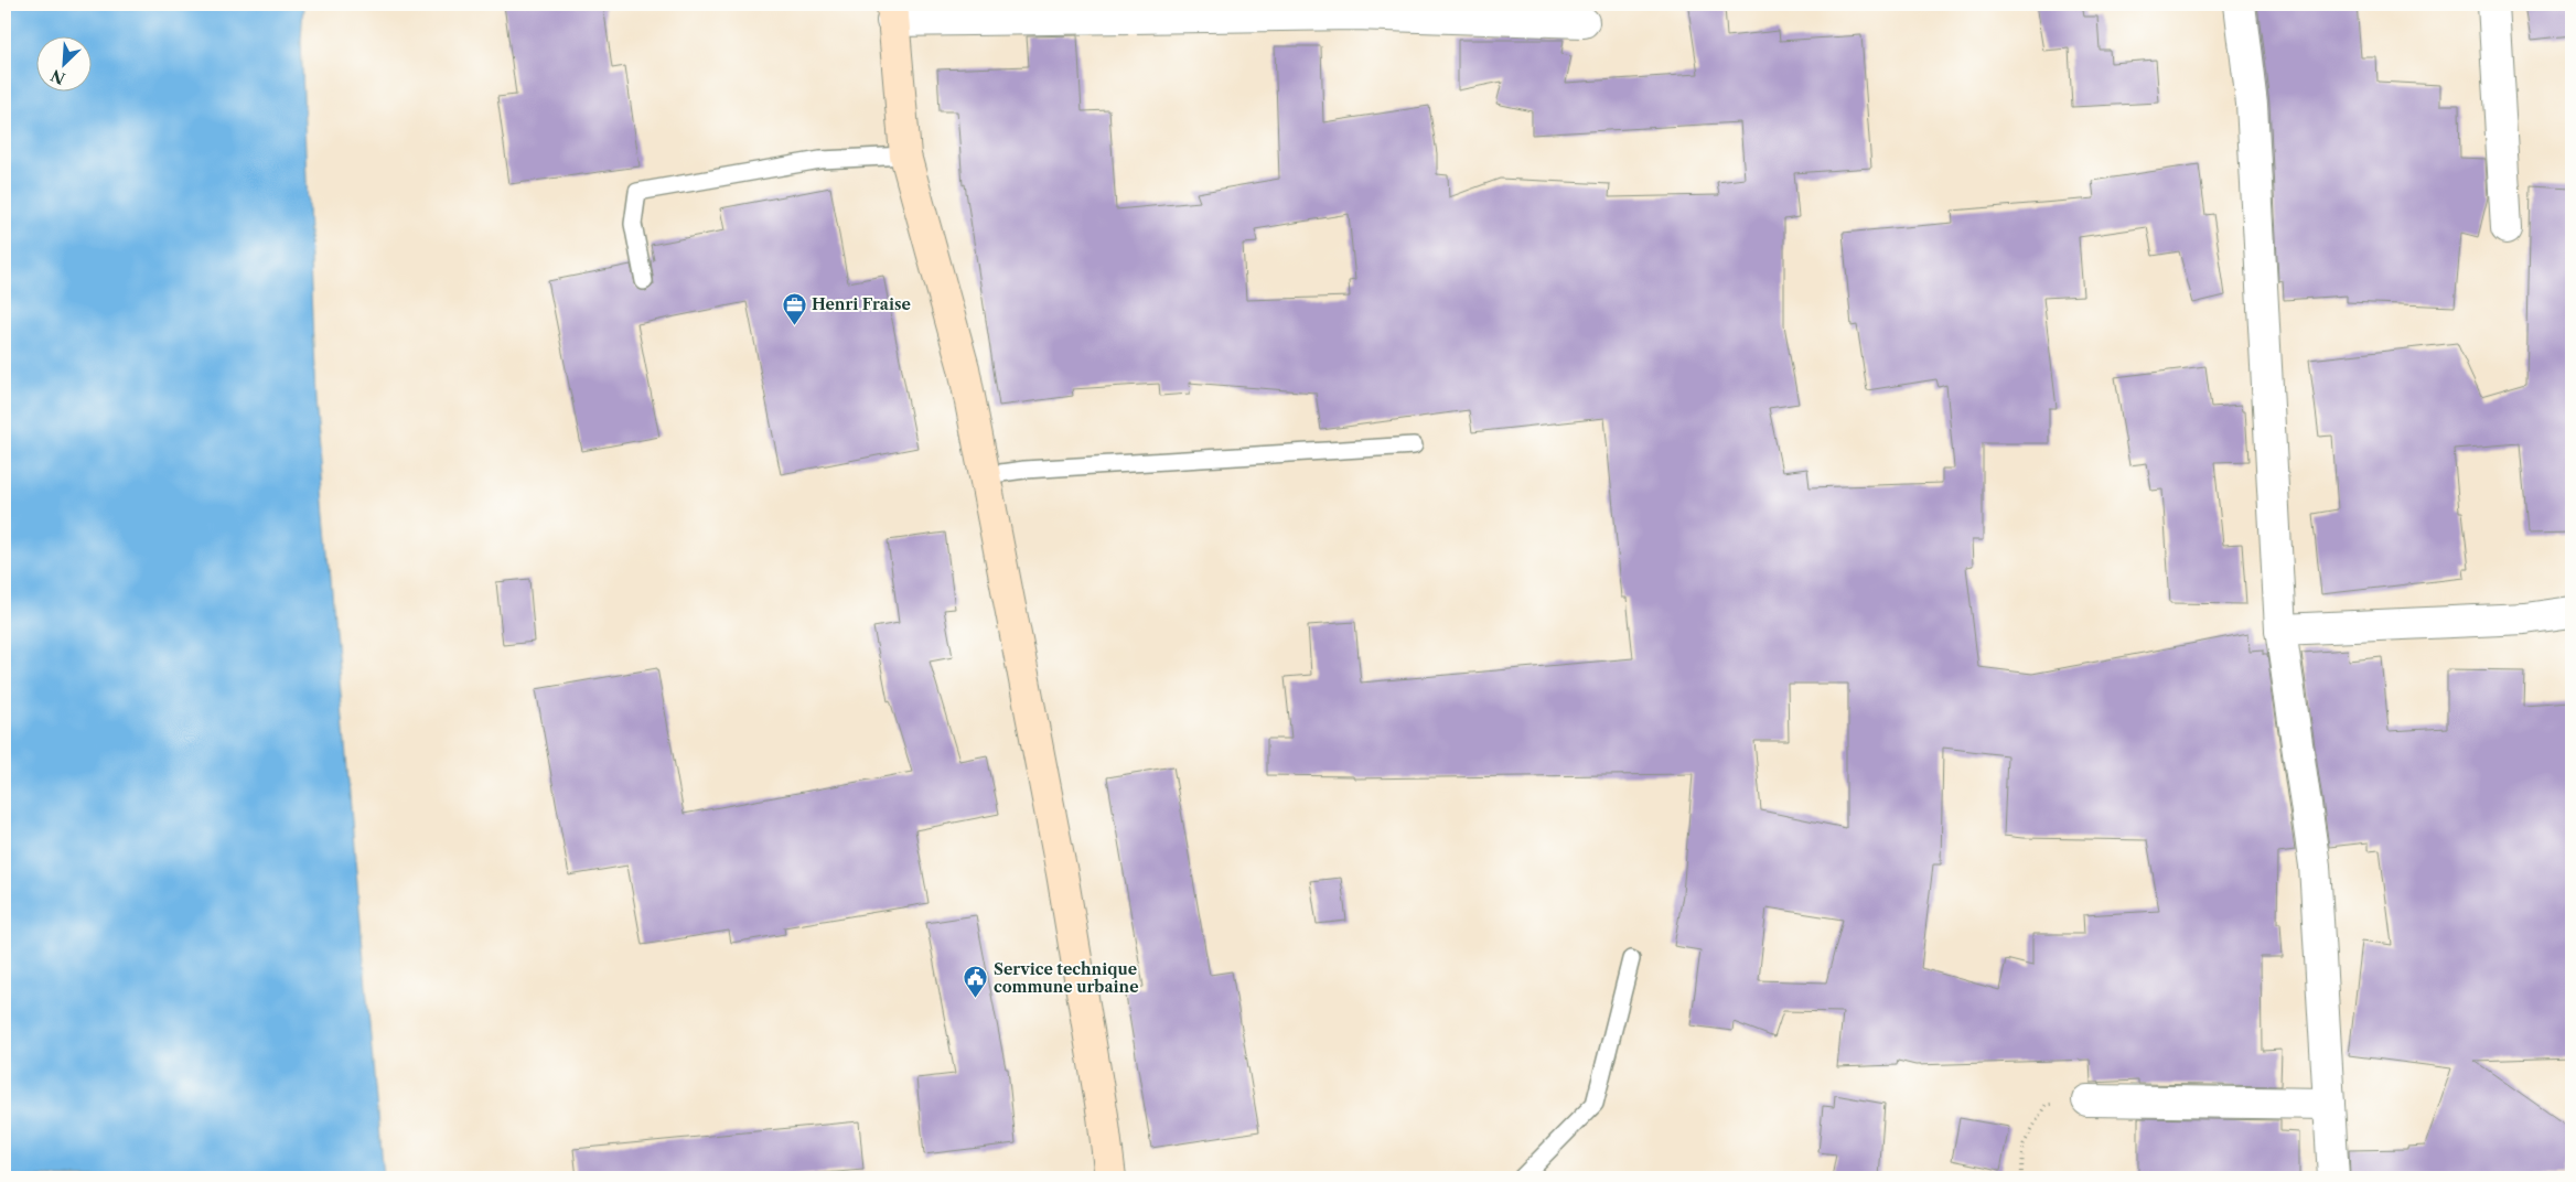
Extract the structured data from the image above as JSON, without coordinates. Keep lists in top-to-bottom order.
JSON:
{
  "places": {
    "office": ["Henri Fraise"],
    "public building": ["Service technique commune urbaine"]
  },
  "north": "bottom left"
}
